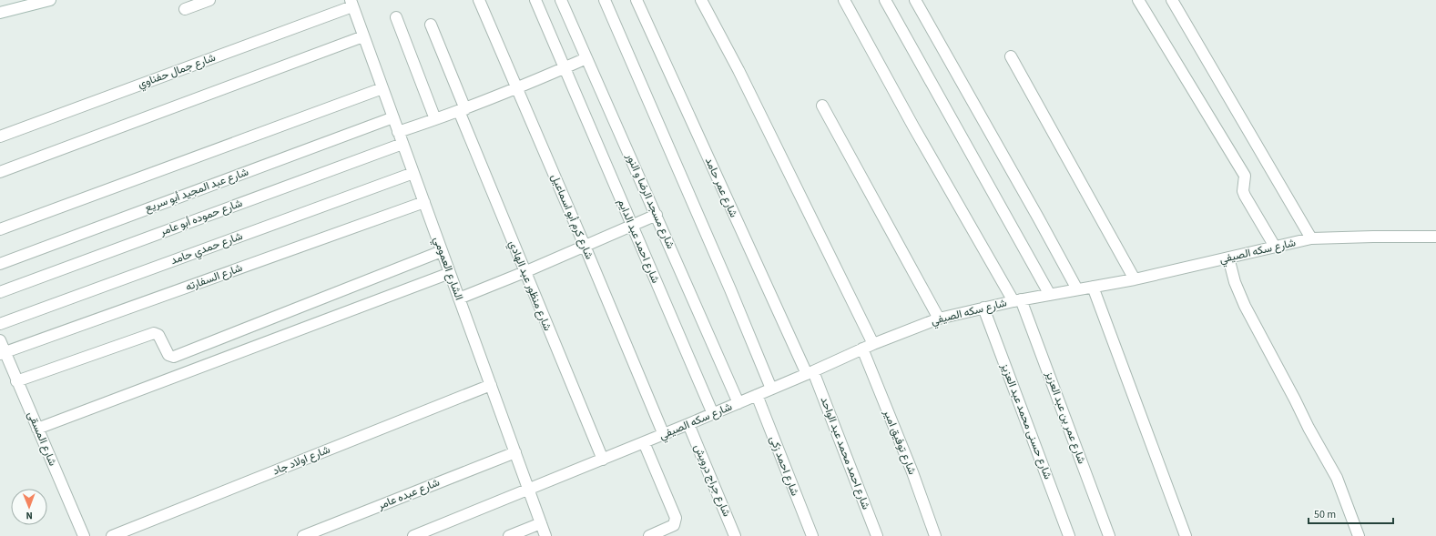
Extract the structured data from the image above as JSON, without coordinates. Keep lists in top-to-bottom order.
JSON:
{
  "streets": {
    "street": [
      "شارع جمال حفناوي",
      "شارع عمر حامد",
      "شارع عبد المجيد أبو سريع",
      "شارع مسجد الرضا و النور",
      "شارع كرم أبو اسماعيل",
      "شارع حموده أبو عامر",
      "شارع احمد عبد الدايم",
      "شارع حمدي حامد",
      "شارع سكه الصيفي",
      "الشارع العمومي",
      "شارع السفارته",
      "شارع منظور عبد الهادي",
      "شارع عمر بن عبد العزيز",
      "شارع حسنى محمد عبد العزيز",
      "شارع المسقى",
      "شارع توفيق امير",
      "شارع احمد محمد عبد الواحد",
      "شارع اولاد جاد",
      "شارع احمد زكى",
      "شارع جراج درويش",
      "شارع عبده عامر"
    ]
  },
  "crossings": [
    ["شارع جمال حفناوي", "الشارع العمومي"],
    ["شارع عمر حامد", "شارع سكه الصيفي"],
    ["شارع عمر حامد", "شارع احمد محمد عبد الواحد"],
    ["شارع عبد المجيد أبو سريع", "الشارع العمومي"],
    ["شارع مسجد الرضا و النور", "شارع سكه الصيفي"],
    ["شارع كرم أبو اسماعيل", "شارع سكه الصيفي"],
    ["شارع حموده أبو عامر", "الشارع العمومي"],
    ["شارع احمد عبد الدايم", "شارع سكه الصيفي"],
    ["شارع حمدي حامد", "الشارع العمومي"],
    ["شارع سكه الصيفي", "الشارع العمومي"],
    ["شارع سكه الصيفي", "شارع منظور عبد الهادي"],
    ["شارع سكه الصيفي", "شارع عمر بن عبد العزيز"],
    ["شارع سكه الصيفي", "شارع حسنى محمد عبد العزيز"],
    ["شارع سكه الصيفي", "شارع توفيق امير"],
    ["شارع سكه الصيفي", "شارع احمد محمد عبد الواحد"],
    ["شارع سكه الصيفي", "شارع احمد زكى"],
    ["شارع سكه الصيفي", "شارع جراج درويش"],
    ["الشارع العمومي", "شارع السفارته"],
    ["الشارع العمومي", "شارع اولاد جاد"],
    ["الشارع العمومي", "شارع عبده عامر"],
    ["شارع السفارته", "شارع المسقى"]
  ],
  "scale_bar": "50 m",
  "north": "bottom"
}
